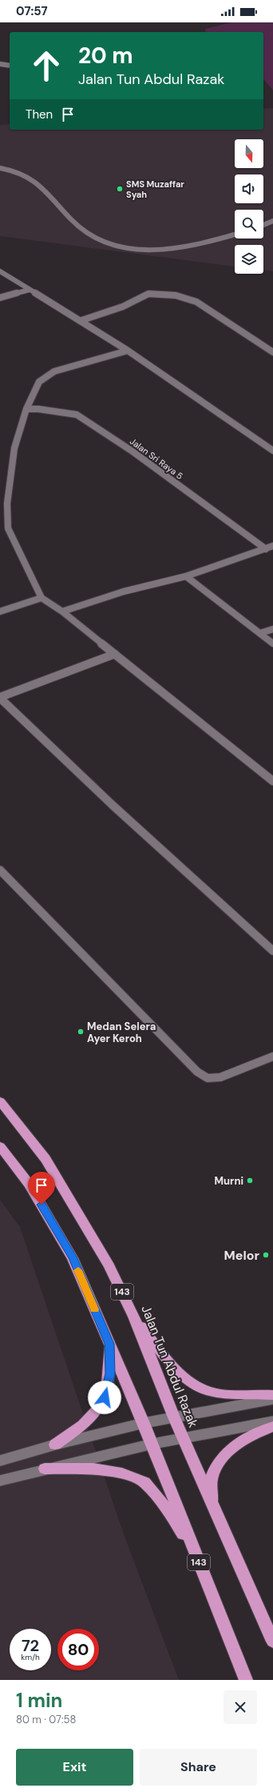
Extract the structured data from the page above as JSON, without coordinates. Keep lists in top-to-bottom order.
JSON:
{
  "streets": {
    "highway": ["143", "Jalan Tun Abdul Razak"],
    "street": ["Jalan Sri Raya 5"]
  },
  "places": [
    "SMS Muzaffar Syah",
    "Medan Selera Ayer Keroh",
    "Murni",
    "Melor"
  ],
  "north": "bottom",
  "page": {
    "status": "07:57",
    "turn": ["20 m", "Jalan Tun Abdul Razak"],
    "then": "Then",
    "speed": "72 km/h",
    "limit": "80",
    "heading": ["1 min", "80 m · 07:58"],
    "buttons": ["Exit", "Share"]
  }
}
